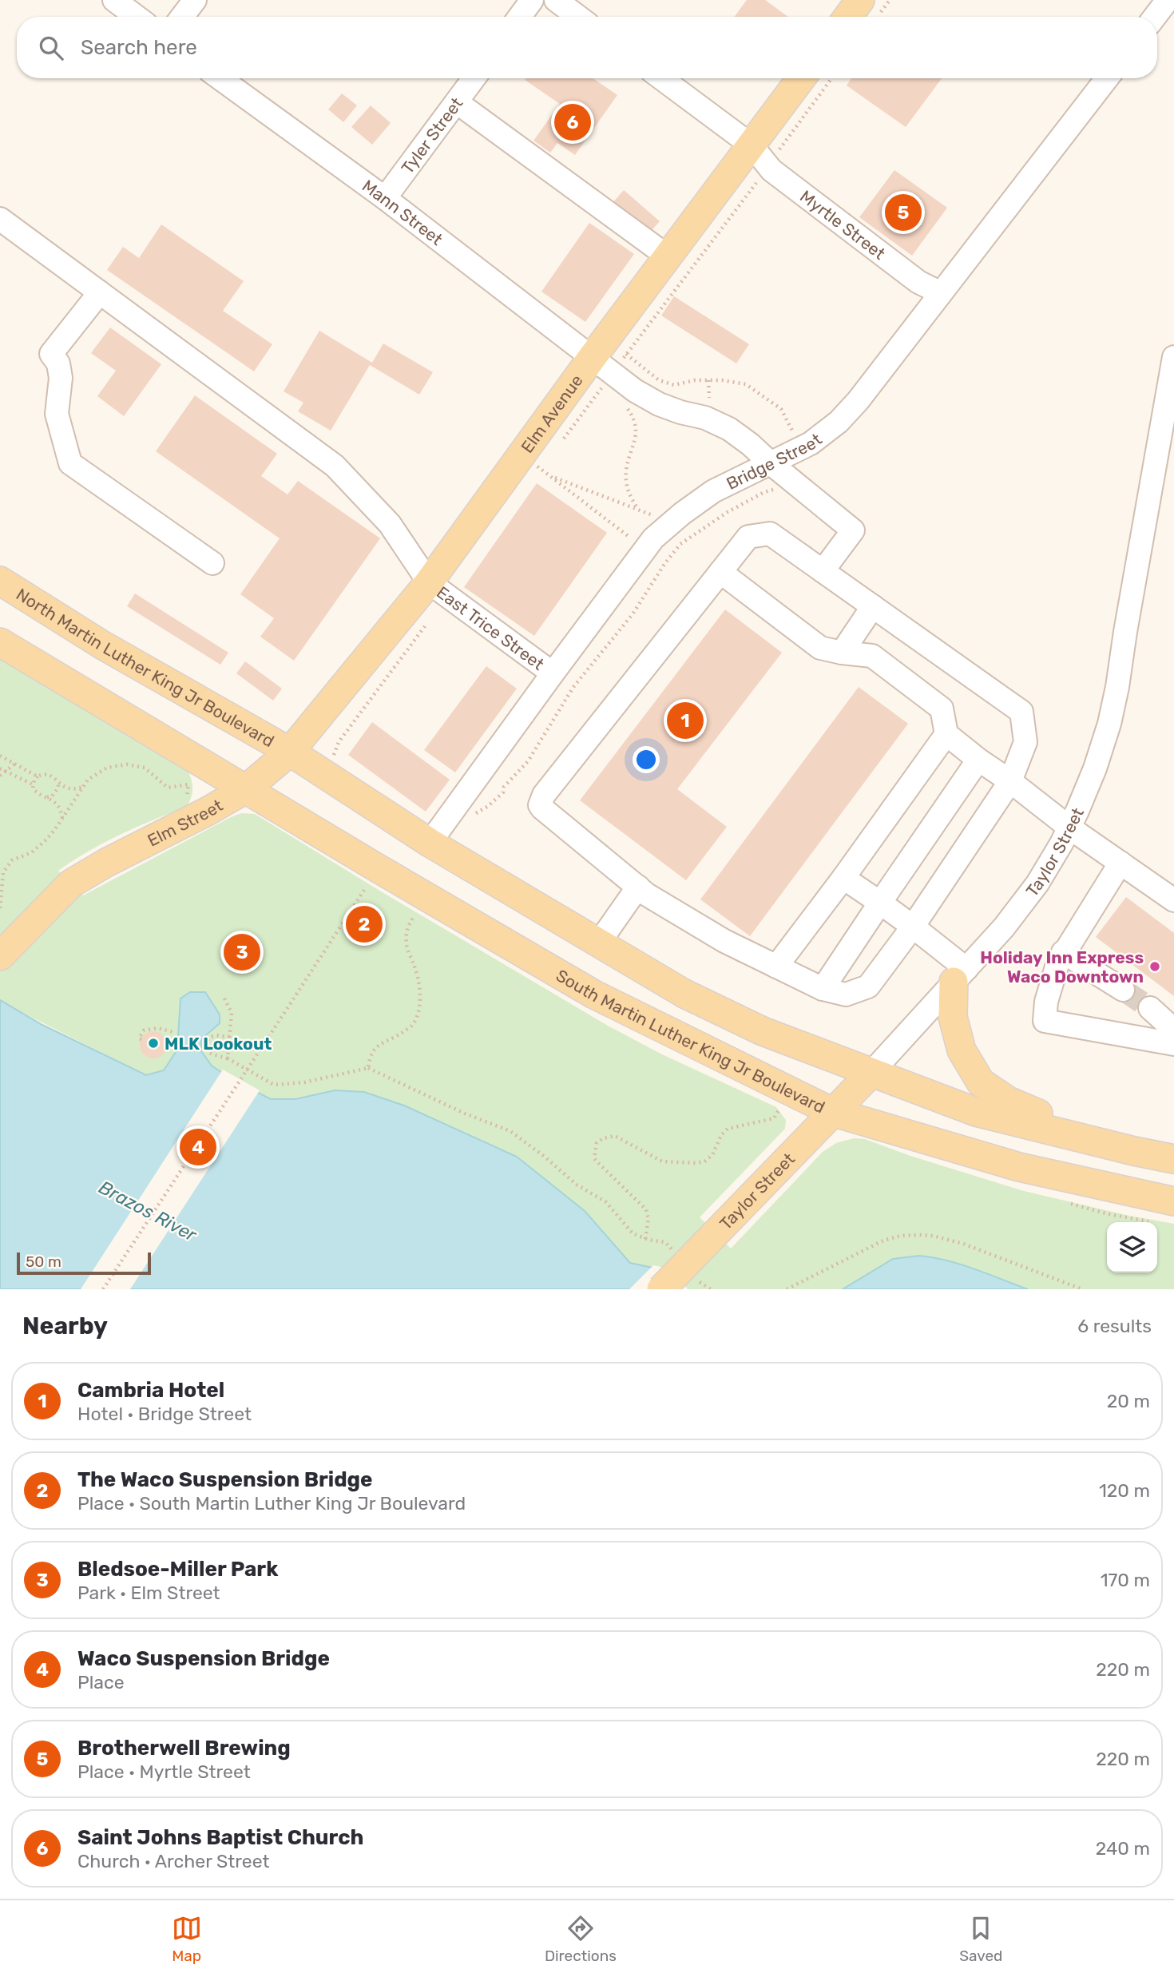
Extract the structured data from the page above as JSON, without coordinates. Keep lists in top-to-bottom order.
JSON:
{
  "streets": {
    "main road": [
      "Elm Avenue",
      "North Martin Luther King Jr Boulevard",
      "Elm Street",
      "Taylor Street",
      "South Martin Luther King Jr Boulevard"
    ],
    "street": [
      "Tyler Street",
      "Mann Street",
      "Myrtle Street",
      "Bridge Street",
      "East Trice Street"
    ]
  },
  "crossings": [
    ["Tyler Street", "Mann Street"],
    ["Mann Street", "Elm Avenue"],
    ["Mann Street", "Bridge Street"],
    ["Myrtle Street", "Elm Avenue"],
    ["Myrtle Street", "Bridge Street"],
    ["Elm Avenue", "East Trice Street"],
    ["Elm Avenue", "North Martin Luther King Jr Boulevard"],
    ["Elm Avenue", "Elm Street"],
    ["Bridge Street", "East Trice Street"],
    ["North Martin Luther King Jr Boulevard", "Elm Street"],
    ["Elm Street", "South Martin Luther King Jr Boulevard"],
    ["Taylor Street", "South Martin Luther King Jr Boulevard"]
  ],
  "water": ["Brazos River"],
  "places": ["Holiday Inn Express Waco Downtown", "MLK Lookout"],
  "scale_bar": "50 m",
  "page": {
    "search": "Search here",
    "pins": [
      "6",
      "5",
      "1",
      "2",
      "3",
      "4"
    ],
    "scale": "50 m",
    "heading": ["Nearby", "6 results"],
    "list": [
      {
        "mark": "1",
        "name": "Cambria Hotel",
        "note": "Hotel · Bridge Street",
        "value": "20 m"
      },
      {
        "mark": "2",
        "name": "The Waco Suspension Bridge",
        "note": "Place · South Martin Luther King Jr Boulevard",
        "value": "120 m"
      },
      {
        "mark": "3",
        "name": "Bledsoe-Miller Park",
        "note": "Park · Elm Street",
        "value": "170 m"
      },
      {
        "mark": "4",
        "name": "Waco Suspension Bridge",
        "note": "Place",
        "value": "220 m"
      },
      {
        "mark": "5",
        "name": "Brotherwell Brewing",
        "note": "Place · Myrtle Street",
        "value": "220 m"
      },
      {
        "mark": "6",
        "name": "Saint Johns Baptist Church",
        "note": "Church · Archer Street",
        "value": "240 m"
      }
    ],
    "nav": ["Map", "Directions", "Saved"]
  }
}
